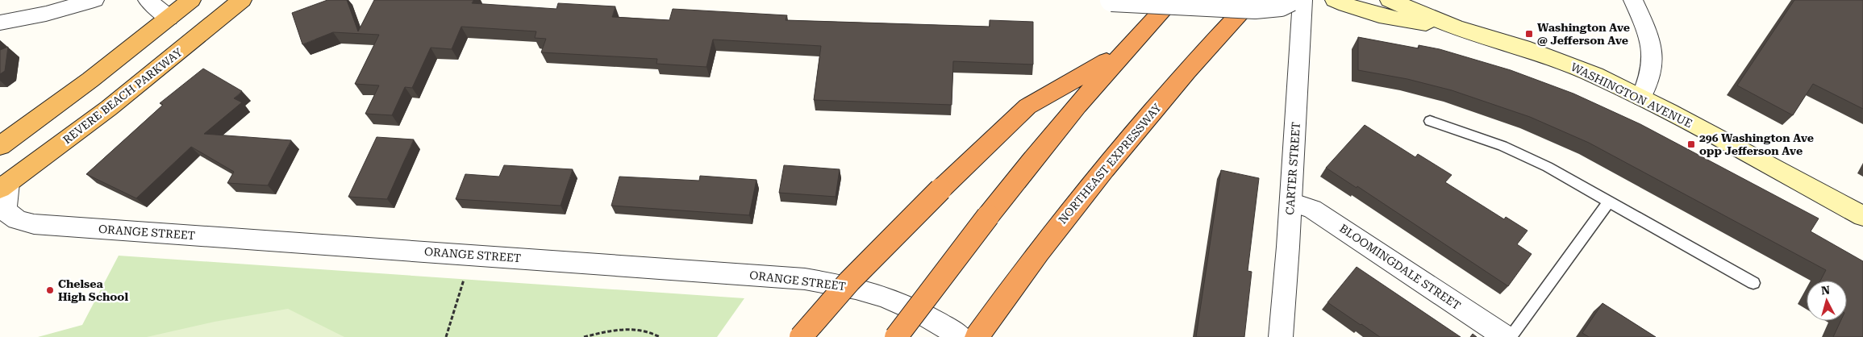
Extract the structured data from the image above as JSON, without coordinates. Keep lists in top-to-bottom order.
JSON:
{
  "streets": {
    "highway": ["REVERE BEACH PARKWAY", "NORTHEAST EXPRESSWAY"],
    "main road": ["WASHINGTON AVENUE"],
    "street": ["CARTER STREET", "ORANGE STREET", "BLOOMINGDALE STREET"]
  },
  "crossings": [
    ["REVERE BEACH PARKWAY", "ORANGE STREET"],
    ["CARTER STREET", "BLOOMINGDALE STREET"]
  ],
  "places": {
    "transit": ["Washington Ave @ Jefferson Ave", "296 Washington Ave opp Jefferson Ave"],
    "other": ["Chelsea High School"]
  },
  "north": "top"
}
